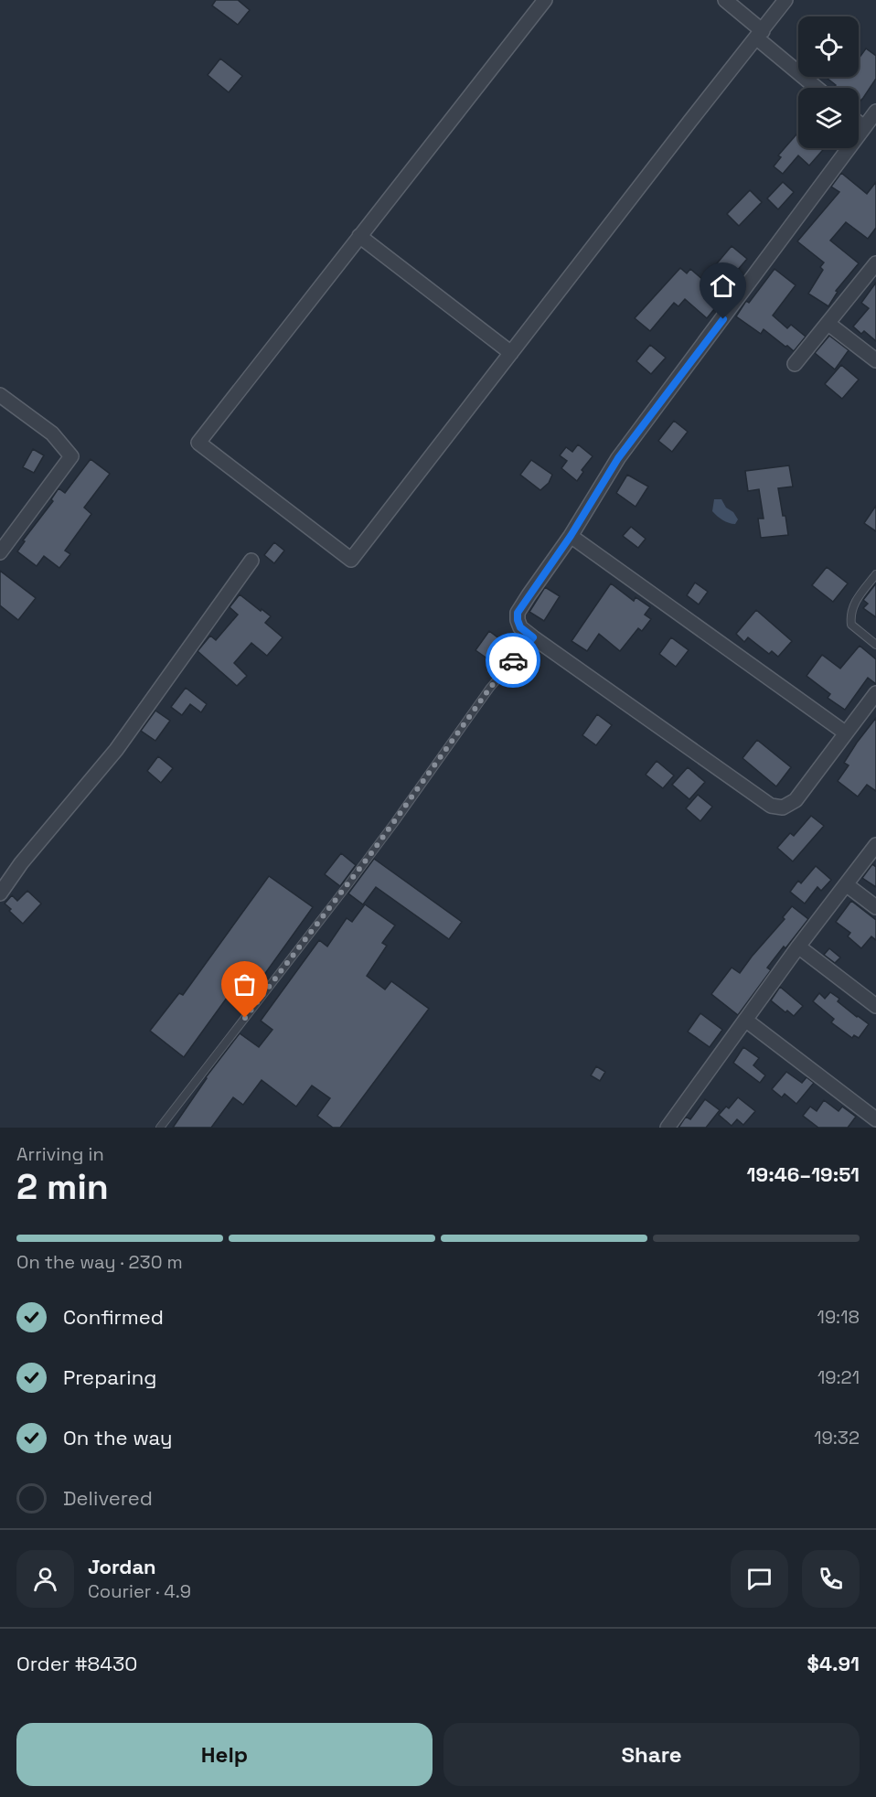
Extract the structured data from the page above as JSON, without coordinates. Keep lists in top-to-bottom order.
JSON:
{
  "page": {
    "heading": ["2 min", "Arriving in", "19:46–19:51"],
    "panel": [
      "Jordan",
      "Courier · 4.9",
      "Order #8430",
      "$4.91"
    ],
    "bar": "On the way · 230 m",
    "list": [
      ["Confirmed", "19:18"],
      ["Preparing", "19:21"],
      ["On the way", "19:32"],
      "Delivered"
    ],
    "buttons": ["Help", "Share"]
  }
}
